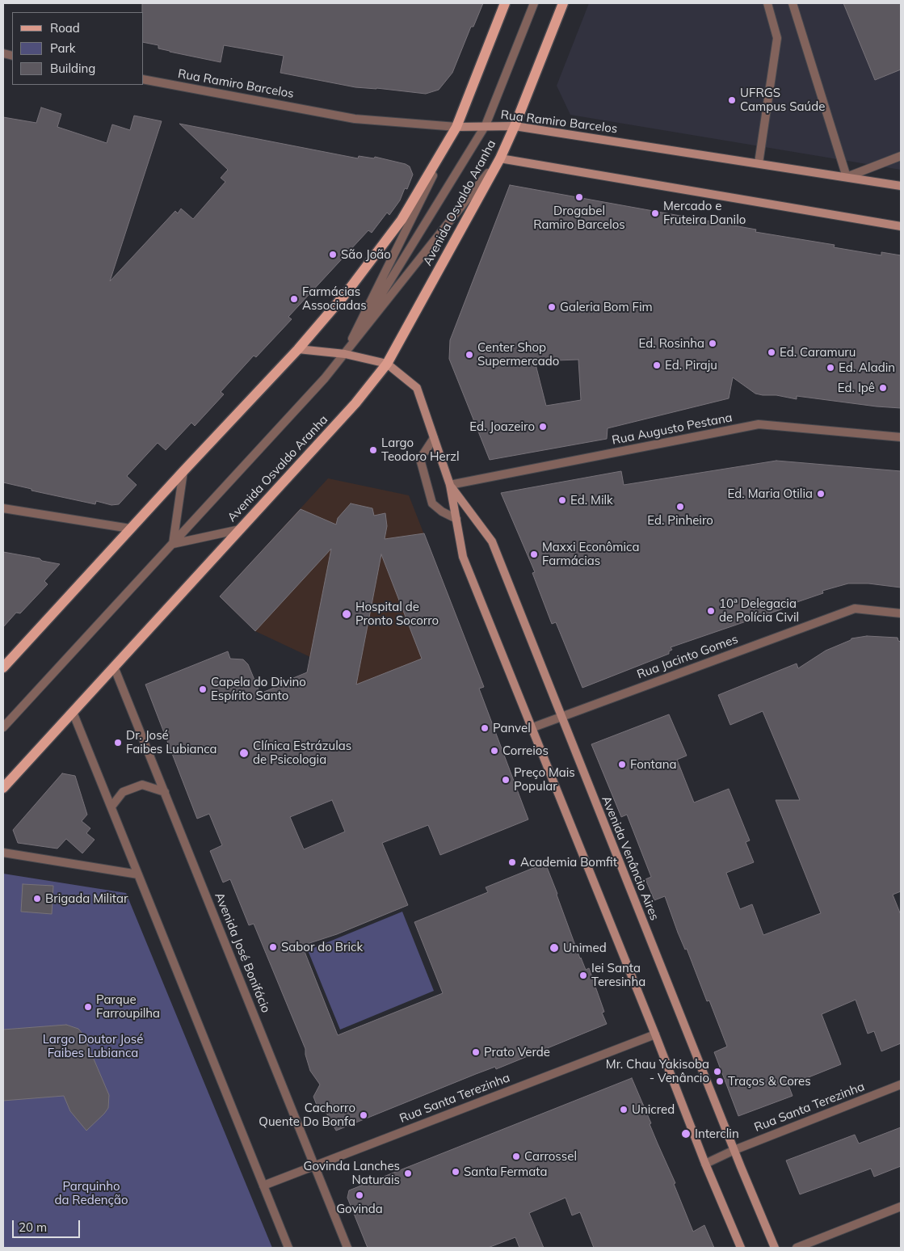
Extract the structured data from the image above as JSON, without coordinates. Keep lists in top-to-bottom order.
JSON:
{
  "streets": {
    "main road": ["Rua Ramiro Barcelos", "Avenida Osvaldo Aranha", "Avenida Venâncio Aires"],
    "street": [
      "Rua Augusto Pestana",
      "Rua Jacinto Gomes",
      "Avenida José Bonifácio",
      "Rua Santa Terezinha"
    ]
  },
  "crossings": [
    ["Rua Ramiro Barcelos", "Avenida Osvaldo Aranha"],
    ["Avenida Osvaldo Aranha", "Avenida Venâncio Aires"],
    ["Avenida Osvaldo Aranha", "Avenida José Bonifácio"],
    ["Rua Augusto Pestana", "Avenida Venâncio Aires"],
    ["Rua Jacinto Gomes", "Avenida Venâncio Aires"],
    ["Avenida Venâncio Aires", "Rua Santa Terezinha"],
    ["Avenida José Bonifácio", "Rua Santa Terezinha"]
  ],
  "parks": ["Largo Doutor José Faibes Lubianca", "Parquinho da Redenção"],
  "places": [
    "UFRGS Campus Saúde",
    "Drogabel Ramiro Barcelos",
    "Mercado e Fruteira Danilo",
    "São João",
    "Farmácias Associadas",
    "Galeria Bom Fim",
    "Ed. Rosinha",
    "Ed. Caramuru",
    "Center Shop Supermercado",
    "Ed. Piraju",
    "Ed. Aladin",
    "Ed. Ipê",
    "Ed. Joazeiro",
    "Largo Teodoro Herzl",
    "Ed. Maria Otilia",
    "Ed. Milk",
    "Ed. Pinheiro",
    "Maxxi Econômica Farmácias",
    "10ª Delegacia de Polícia Civil",
    "Hospital de Pronto Socorro",
    "Capela do Divino Espírito Santo",
    "Panvel",
    "Dr. José Faibes Lubianca",
    "Correios",
    "Clínica Estrázulas de Psicologia",
    "Fontana",
    "Preço Mais Popular",
    "Academia Bomfit",
    "Brigada Militar",
    "Sabor do Brick",
    "Unimed",
    "Iei Santa Teresinha",
    "Parque Farroupilha",
    "Prato Verde",
    "Mr. Chau Yakisoba - Venâncio",
    "Traços & Cores",
    "Unicred",
    "Cachorro Quente Do Bonfa",
    "Interclin",
    "Carrossel",
    "Santa Fermata",
    "Govinda Lanches Naturais",
    "Govinda"
  ],
  "legend": ["Road", "Park", "Building"],
  "scale_bar": "20 m"
}
